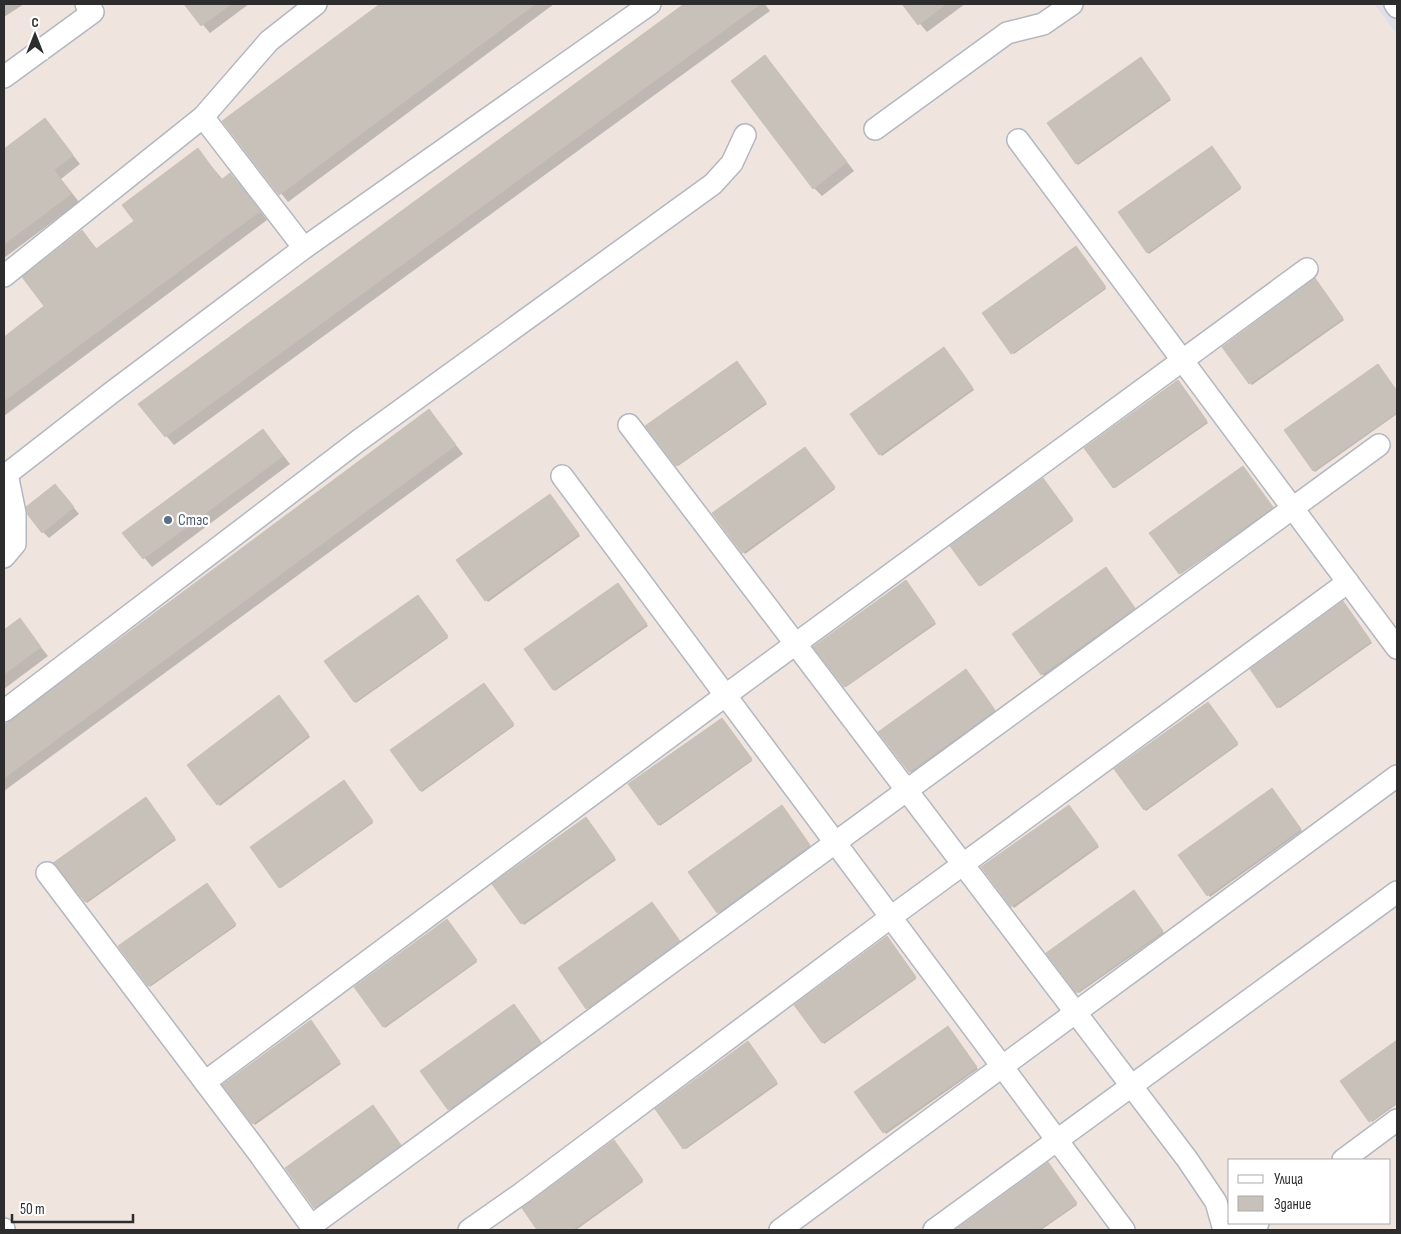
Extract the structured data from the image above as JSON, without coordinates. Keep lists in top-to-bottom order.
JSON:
{
  "places": ["Стэс"],
  "legend": ["Улица", "Здание"],
  "scale_bar": "50 m",
  "north": "top"
}
